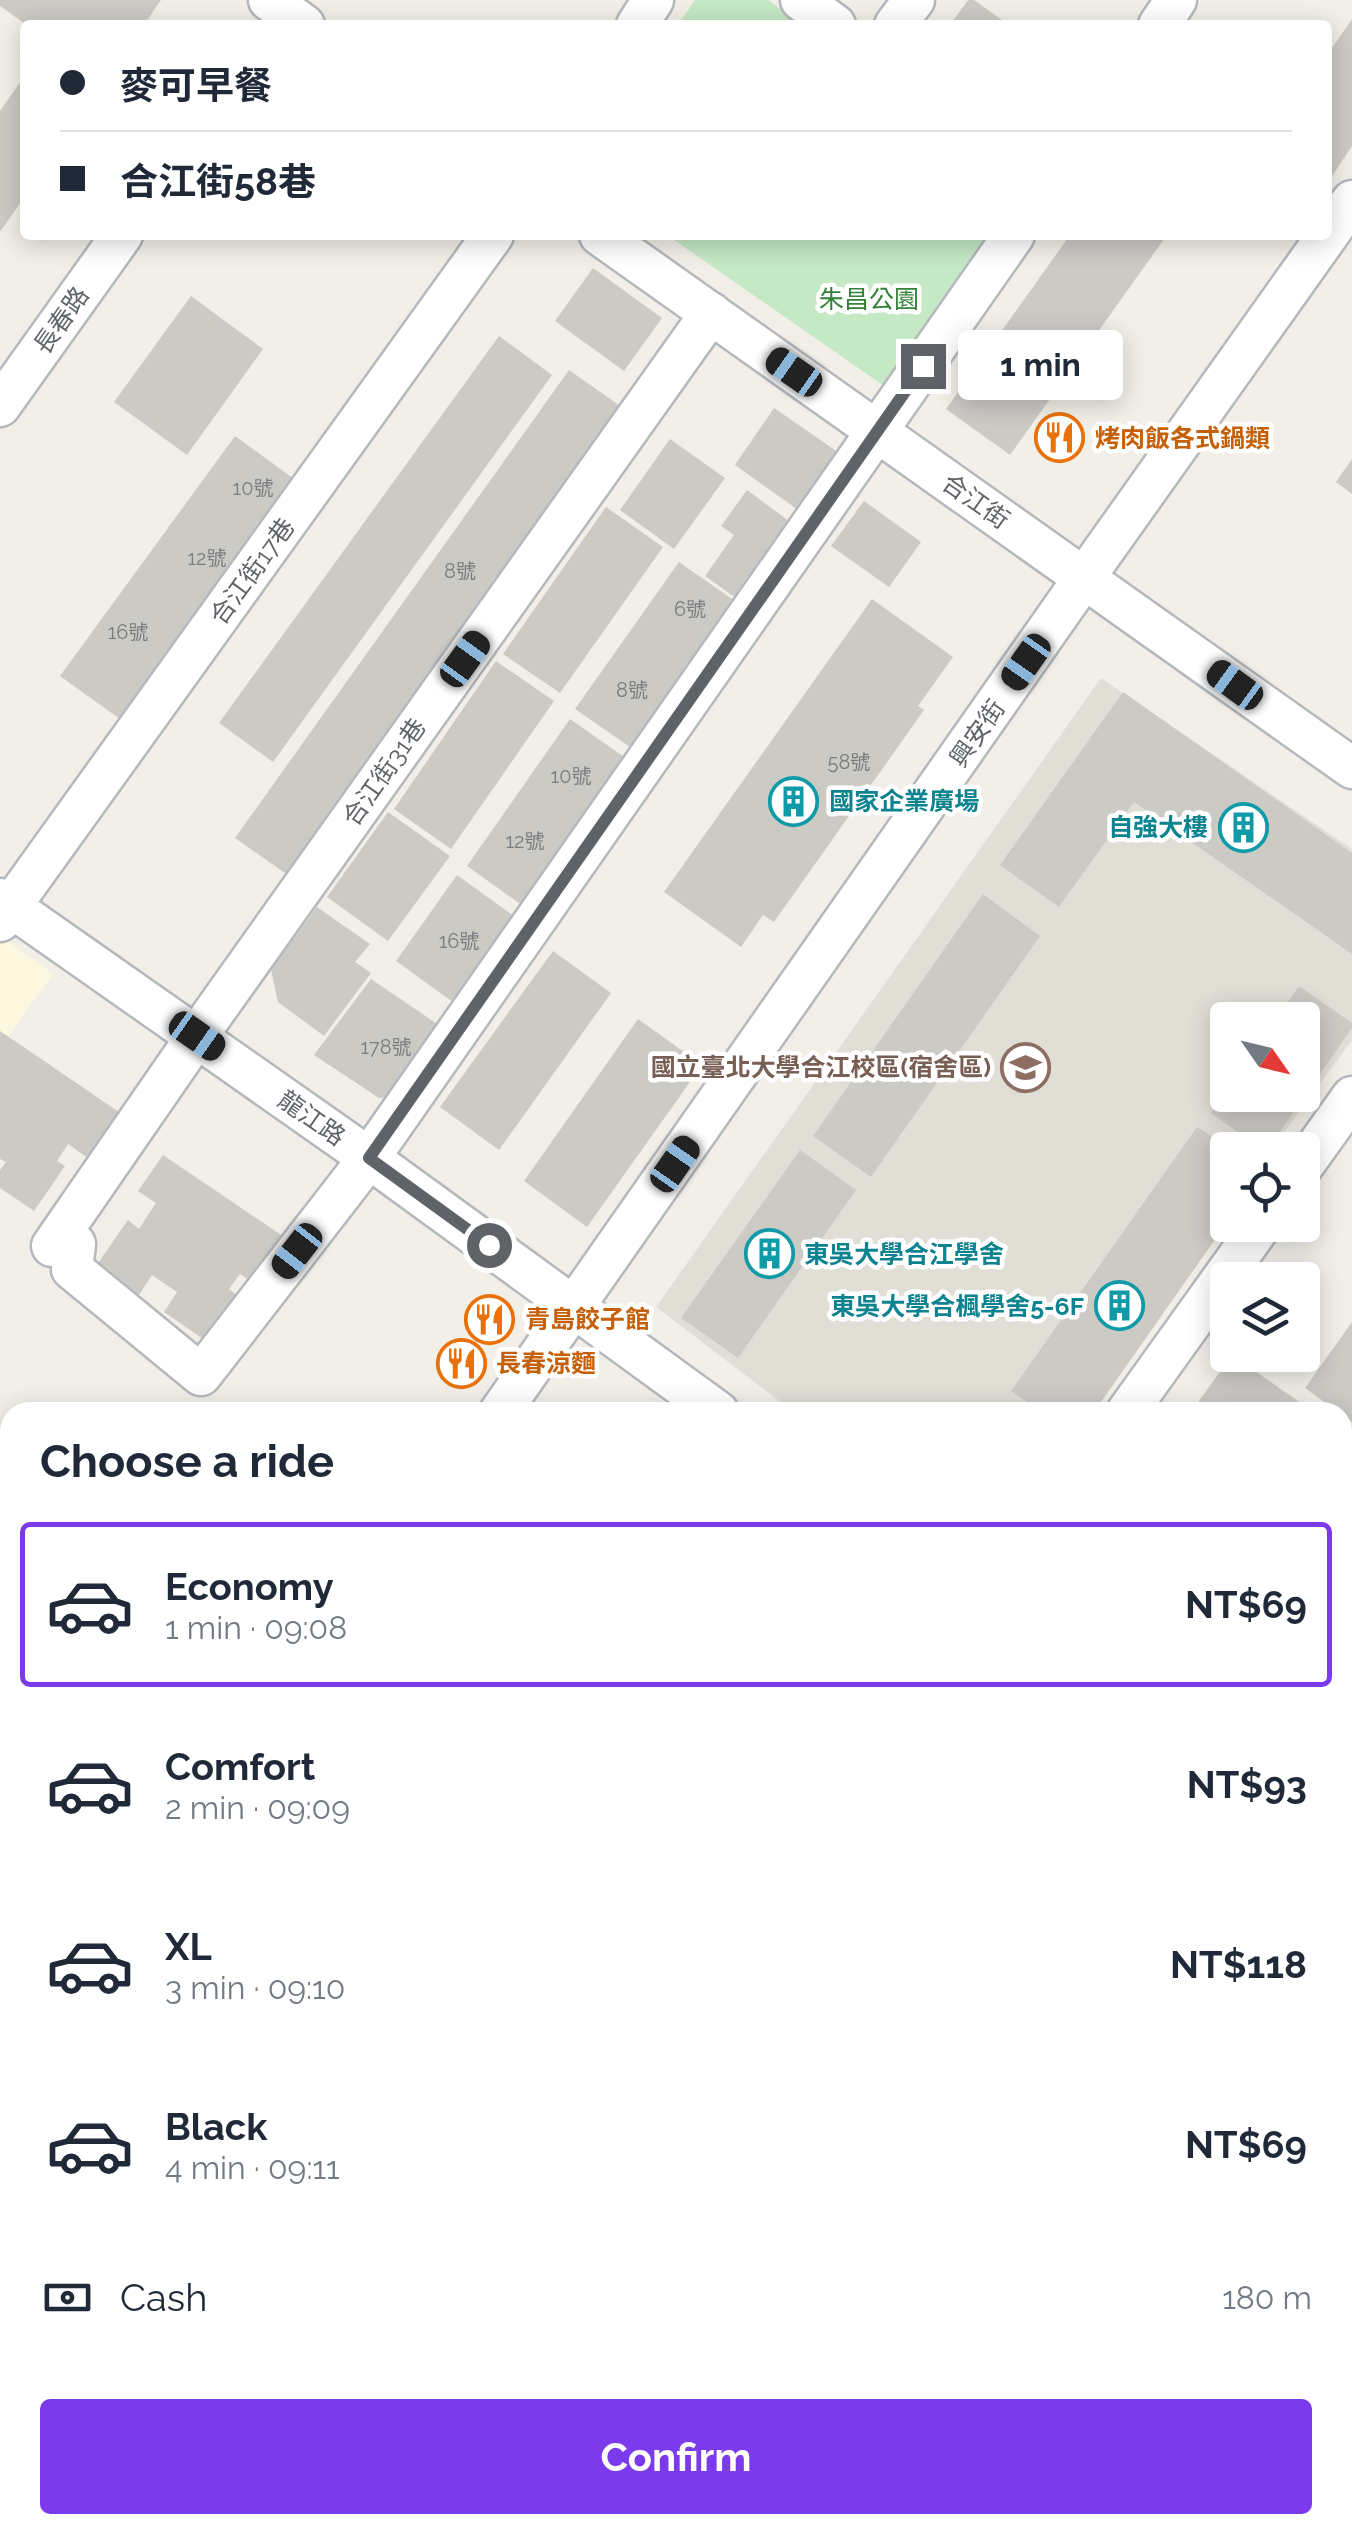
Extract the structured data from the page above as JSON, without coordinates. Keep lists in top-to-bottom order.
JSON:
{
  "streets": {
    "street": [
      "長春路",
      "合江街",
      "合江街17巷",
      "興安街",
      "合江街31巷",
      "龍江路"
    ]
  },
  "crossings": [
    ["合江街", "興安街"],
    ["合江街", "合江街31巷"],
    ["合江街17巷", "龍江路"],
    ["興安街", "龍江路"],
    ["合江街31巷", "龍江路"]
  ],
  "parks": ["朱昌公園"],
  "places": {
    "restaurant": ["烤肉飯各式鍋類", "青島餃子館", "長春涼麵"],
    "building": [
      "國家企業廣場",
      "自強大樓",
      "東吳大學合江學舍",
      "東吳大學合楓學舍5-6F"
    ],
    "school or university": ["國立臺北大學合江校區(宿舍區)"]
  },
  "house_numbers": [
    "10號",
    "12號",
    "8號",
    "6號",
    "16號",
    "8號",
    "58號",
    "10號",
    "12號",
    "16號",
    "178號"
  ],
  "north": "bottom right",
  "page": {
    "banner": ["麥可早餐", "合江街58巷"],
    "bubble": "1 min",
    "heading": "Choose a ride",
    "list": [
      {
        "name": "Economy",
        "note": "1 min · 09:08",
        "value": "NT$69"
      },
      {
        "name": "Comfort",
        "note": "2 min · 09:09",
        "value": "NT$93"
      },
      {
        "name": "XL",
        "note": "3 min · 09:10",
        "value": "NT$118"
      },
      {
        "name": "Black",
        "note": "4 min · 09:11",
        "value": "NT$69"
      }
    ],
    "pay": ["Cash", "180 m"],
    "buttons": "Confirm"
  }
}
